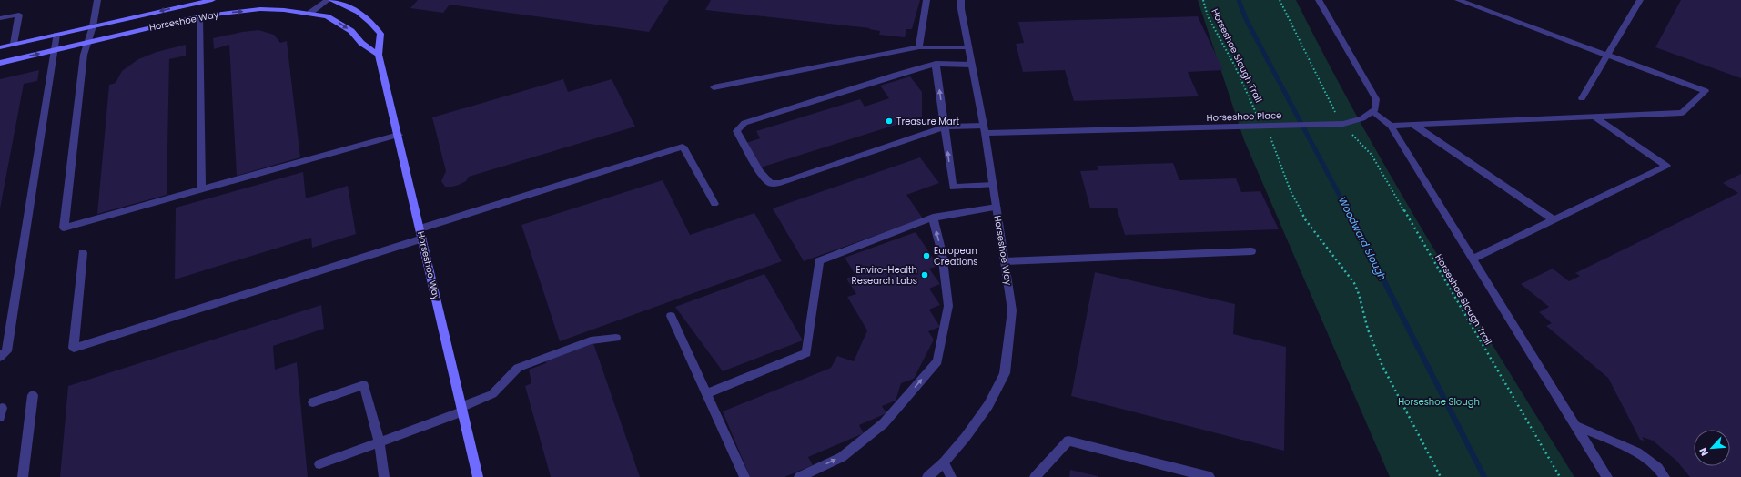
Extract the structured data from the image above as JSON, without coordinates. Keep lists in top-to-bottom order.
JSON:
{
  "streets": {
    "street": ["Horseshoe Way", "Horseshoe Place"],
    "path": ["Horseshoe Slough Trail"]
  },
  "crossings": [
    ["Horseshoe Way", "Horseshoe Place"]
  ],
  "water": ["Woodward Slough"],
  "parks": ["Horseshoe Slough"],
  "places": ["Treasure Mart", "European Creations", "Enviro-Health Research Labs"],
  "north": "bottom left"
}
